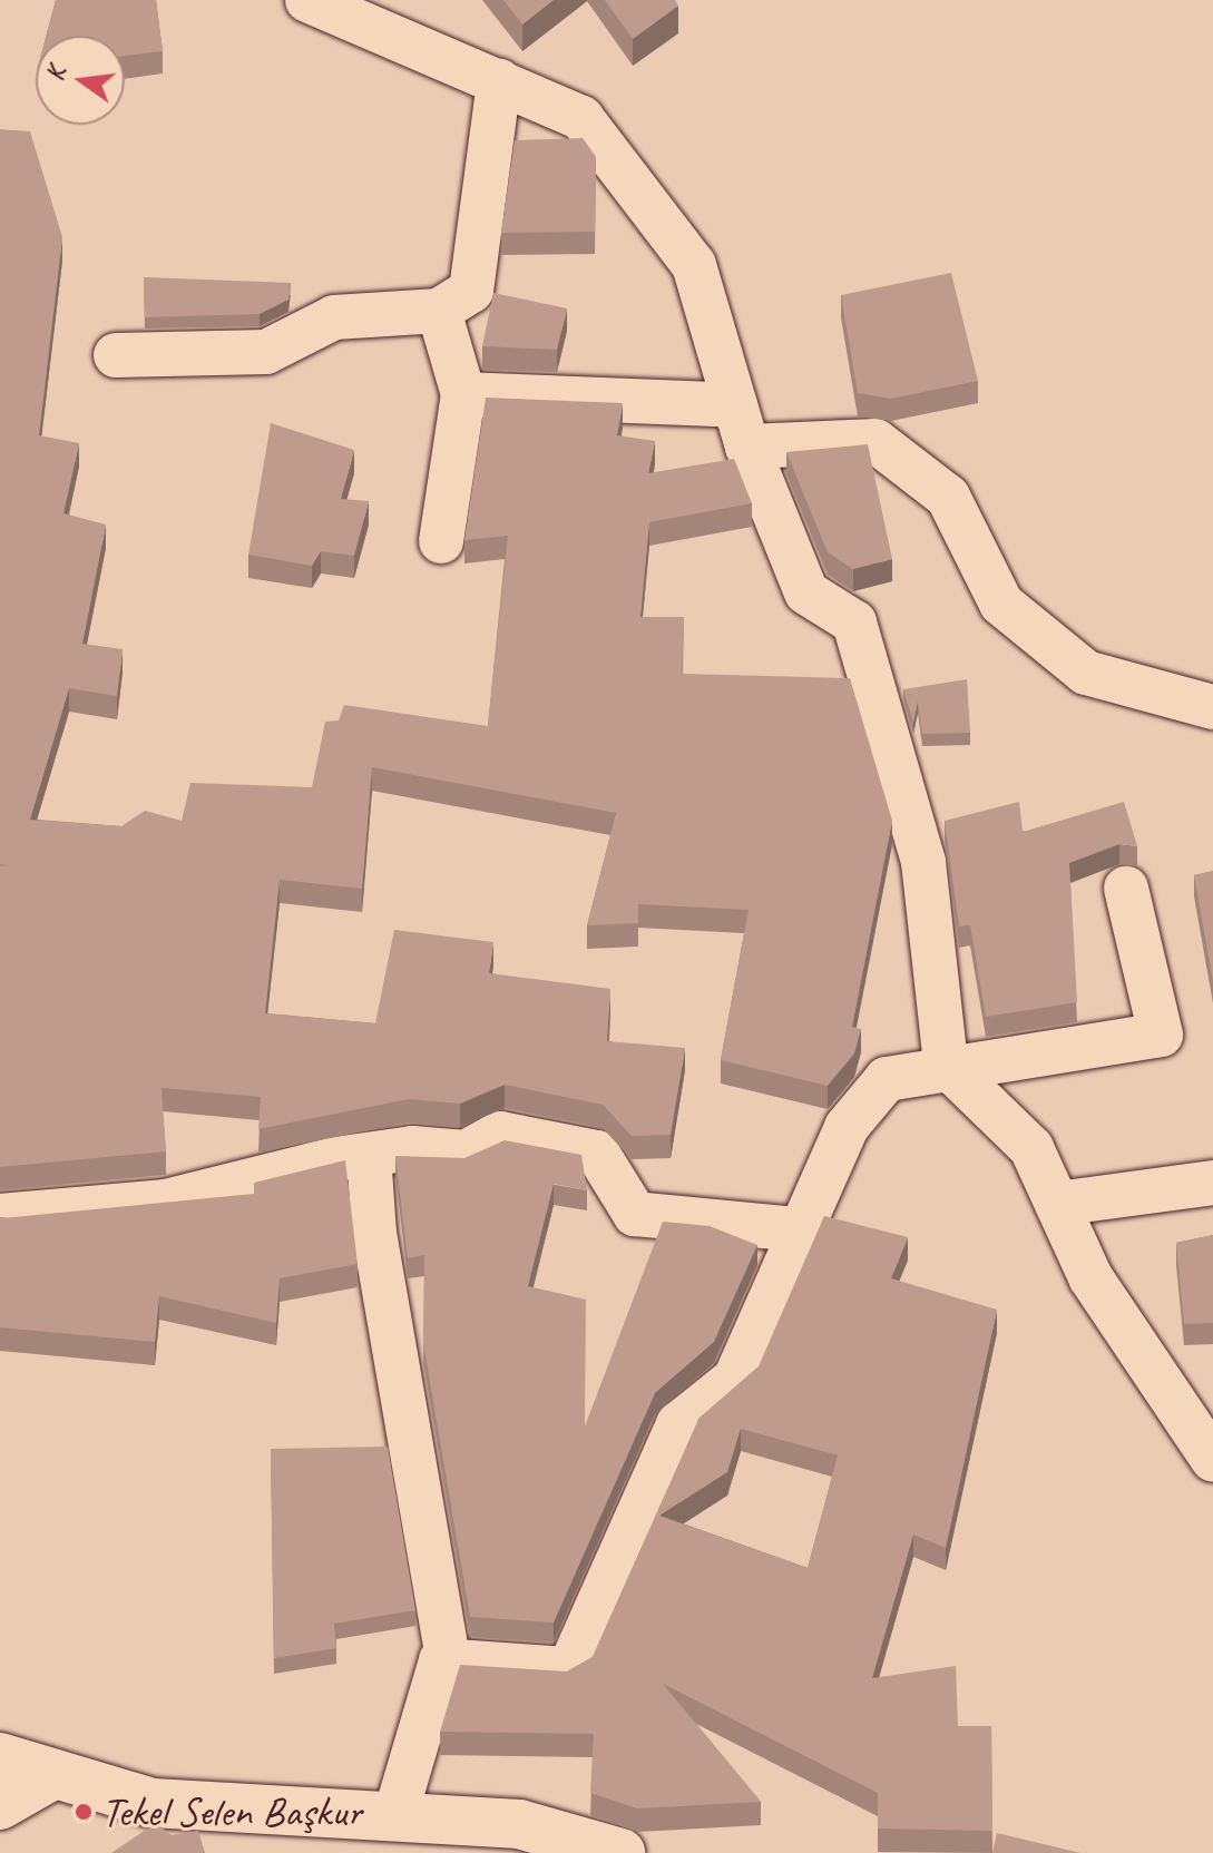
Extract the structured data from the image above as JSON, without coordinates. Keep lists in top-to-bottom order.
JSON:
{
  "places": ["Tekel Selen Başkur"],
  "north": "left"
}
